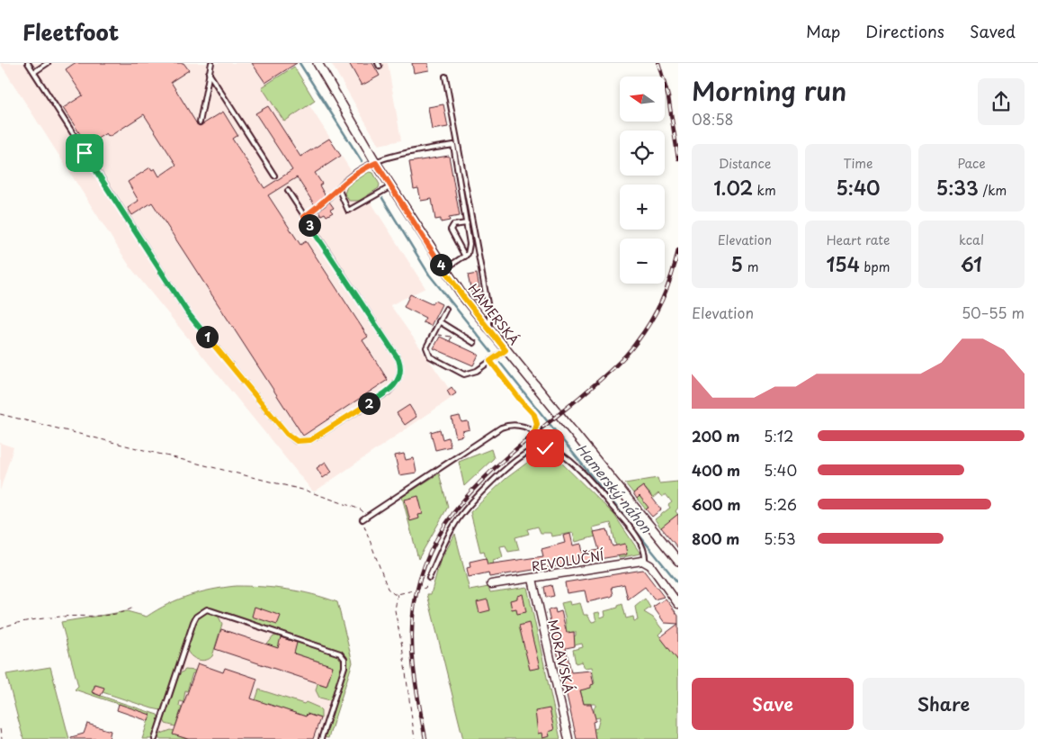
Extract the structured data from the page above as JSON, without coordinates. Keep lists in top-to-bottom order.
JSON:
{
  "streets": {
    "street": ["HAMERSKÁ", "REVOLUČNÍ", "MORAVSKÁ"]
  },
  "crossings": [
    ["REVOLUČNÍ", "MORAVSKÁ"]
  ],
  "water": ["Hamerský náhon"],
  "north": "left",
  "page": {
    "header": "Fleetfoot",
    "nav": ["Map", "Directions", "Saved"],
    "heading": ["Morning run", "08:58"],
    "map_buttons": ["+", "−"],
    "stats": [
      ["Distance", "1.02 km"],
      ["Time", "5:40"],
      ["Pace", "5:33 /km"],
      ["Elevation", "5 m"],
      ["Heart rate", "154 bpm"],
      ["kcal", "61"]
    ],
    "pins": [
      "3",
      "4",
      "1",
      "2"
    ],
    "chart": ["Elevation", "50–55 m"],
    "list": [
      {
        "name": "200 m",
        "note": "5:12"
      },
      {
        "name": "400 m",
        "note": "5:40"
      },
      {
        "name": "600 m",
        "note": "5:26"
      },
      {
        "name": "800 m",
        "note": "5:53"
      }
    ],
    "buttons": ["Save", "Share"]
  }
}
